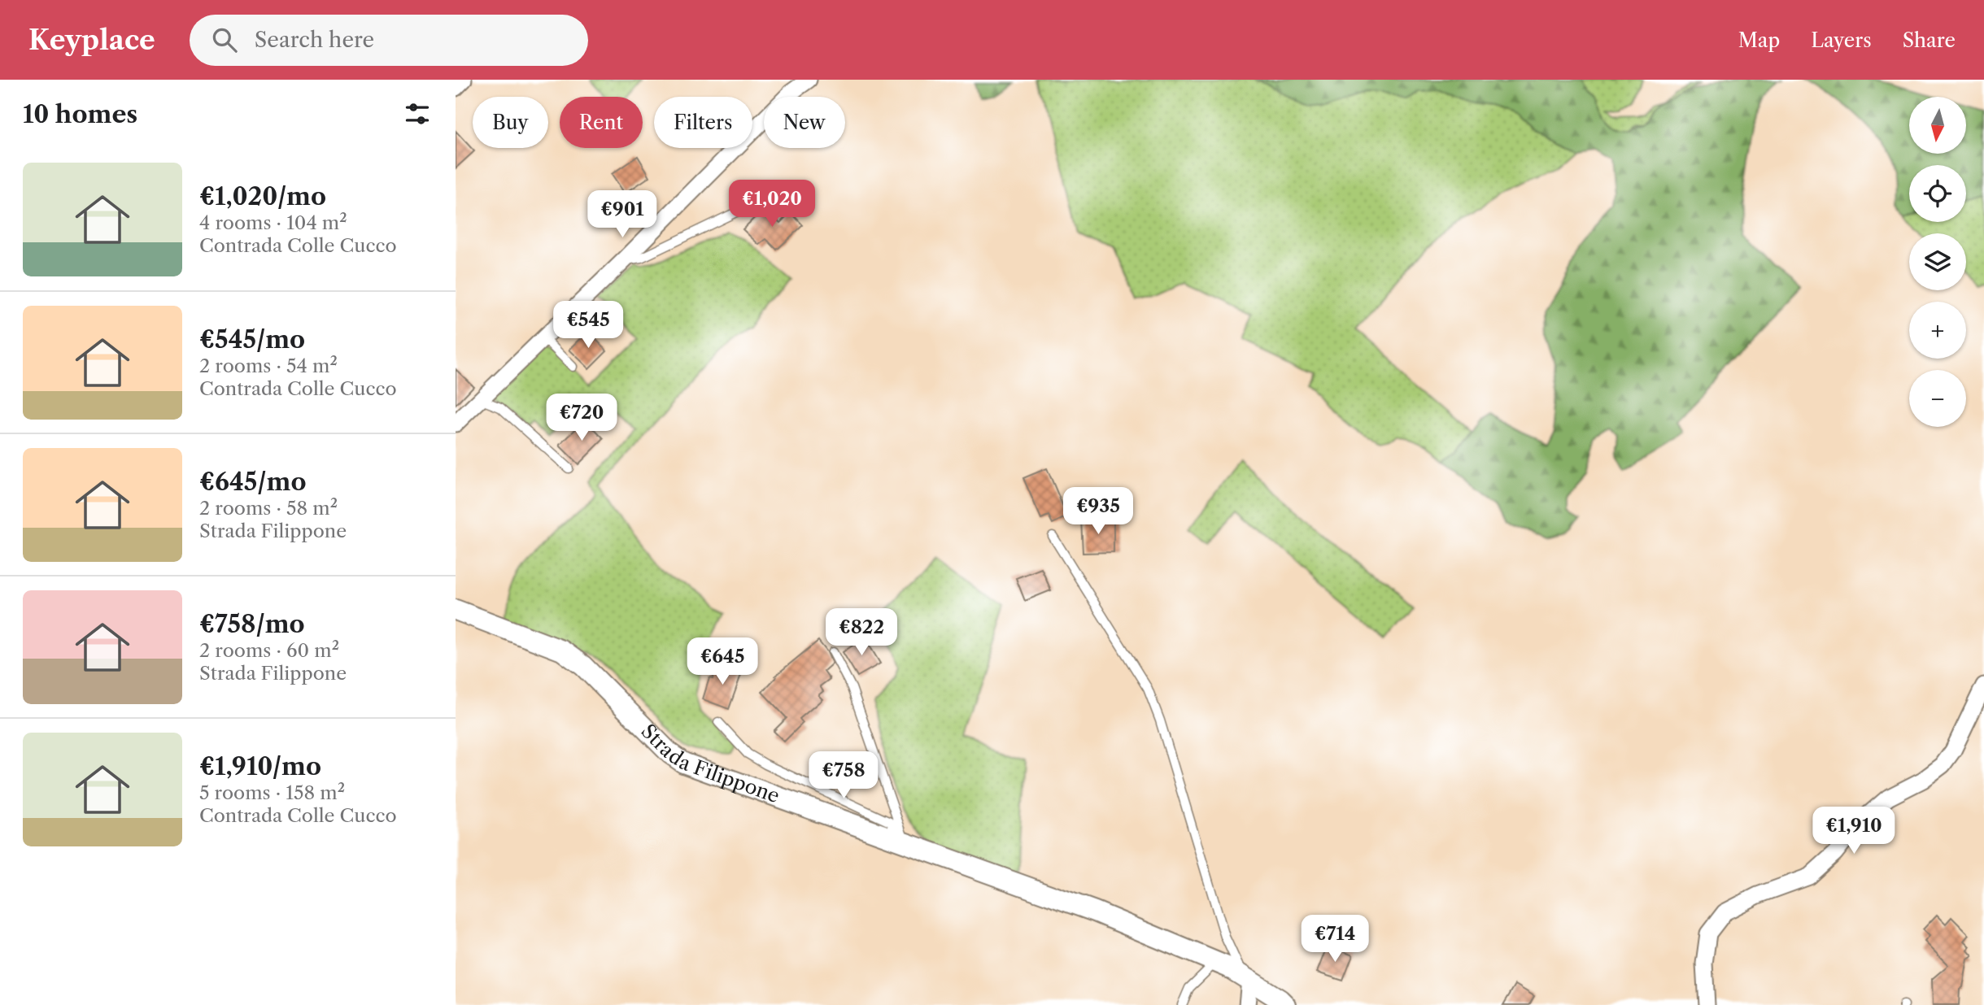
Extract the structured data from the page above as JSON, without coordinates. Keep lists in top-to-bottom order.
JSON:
{
  "streets": {
    "street": ["Strada Filippone"]
  },
  "north": "bottom",
  "page": {
    "header": "Keyplace",
    "search": "Search here",
    "nav": ["Map", "Layers", "Share"],
    "heading": "10 homes",
    "map_buttons": ["+", "−"],
    "chip": [
      "Buy",
      "Rent",
      "Filters",
      "New"
    ],
    "list": [
      {
        "name": "€1,020/mo",
        "note": "4 rooms · 104 m² · Contrada Colle Cucco"
      },
      {
        "name": "€545/mo",
        "note": "2 rooms · 54 m² · Contrada Colle Cucco"
      },
      {
        "name": "€645/mo",
        "note": "2 rooms · 58 m² · Strada Filippone"
      },
      {
        "name": "€758/mo",
        "note": "2 rooms · 60 m² · Strada Filippone"
      },
      {
        "name": "€1,910/mo",
        "note": "5 rooms · 158 m² · Contrada Colle Cucco"
      }
    ],
    "price": [
      "€1,020",
      "€901",
      "€545",
      "€720",
      "€935",
      "€822",
      "€645",
      "€758",
      "€1,910",
      "€714"
    ]
  }
}
